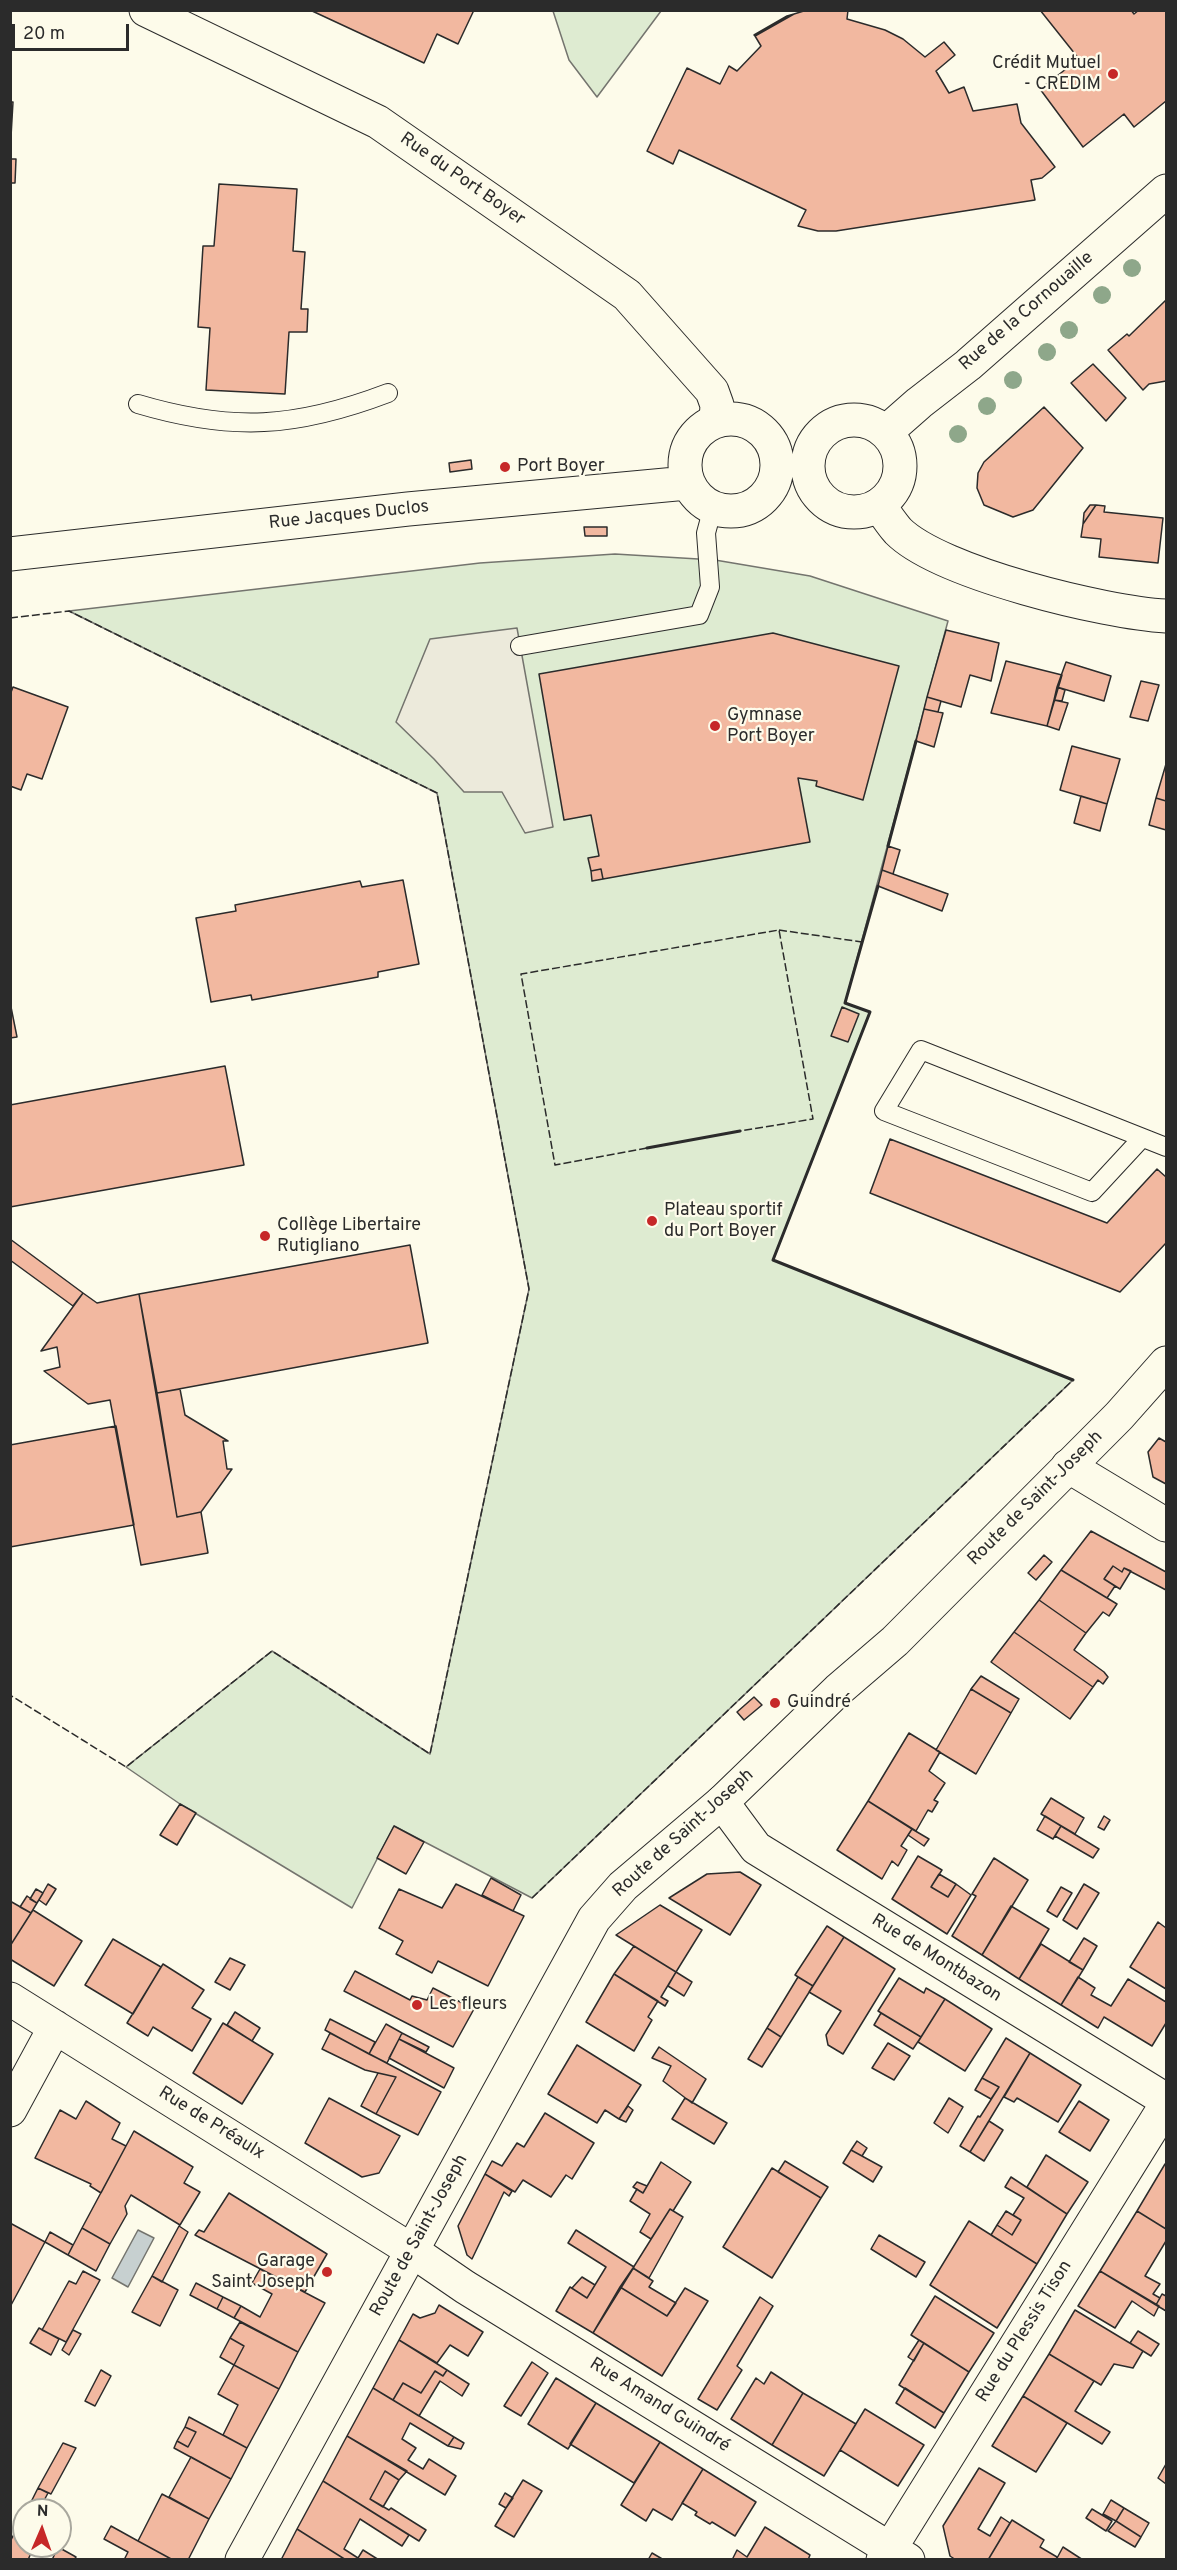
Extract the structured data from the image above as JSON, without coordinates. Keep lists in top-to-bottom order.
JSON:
{
  "streets": {
    "street": [
      "Rue du Port Boyer",
      "Rue de la Cornouaille",
      "Rue Jacques Duclos",
      "Route de Saint-Joseph",
      "Rue de Montbazon",
      "Rue de Préaulx",
      "Rue du Plessis Tison",
      "Rue Amand Guindré"
    ]
  },
  "crossings": [
    ["Rue du Port Boyer", "Rue Jacques Duclos"],
    ["Route de Saint-Joseph", "Rue de Montbazon"],
    ["Route de Saint-Joseph", "Rue de Préaulx"],
    ["Route de Saint-Joseph", "Rue Amand Guindré"],
    ["Rue de Préaulx", "Rue Amand Guindré"],
    ["Rue du Plessis Tison", "Rue Amand Guindré"]
  ],
  "places": [
    "Crédit Mutuel - CREDIM",
    "Port Boyer",
    "Gymnase Port Boyer",
    "Plateau sportif du Port Boyer",
    "Collège Libertaire Rutigliano",
    "Guindré",
    "Les fleurs",
    "Garage Saint Joseph"
  ],
  "scale_bar": "20 m",
  "north": "top"
}
